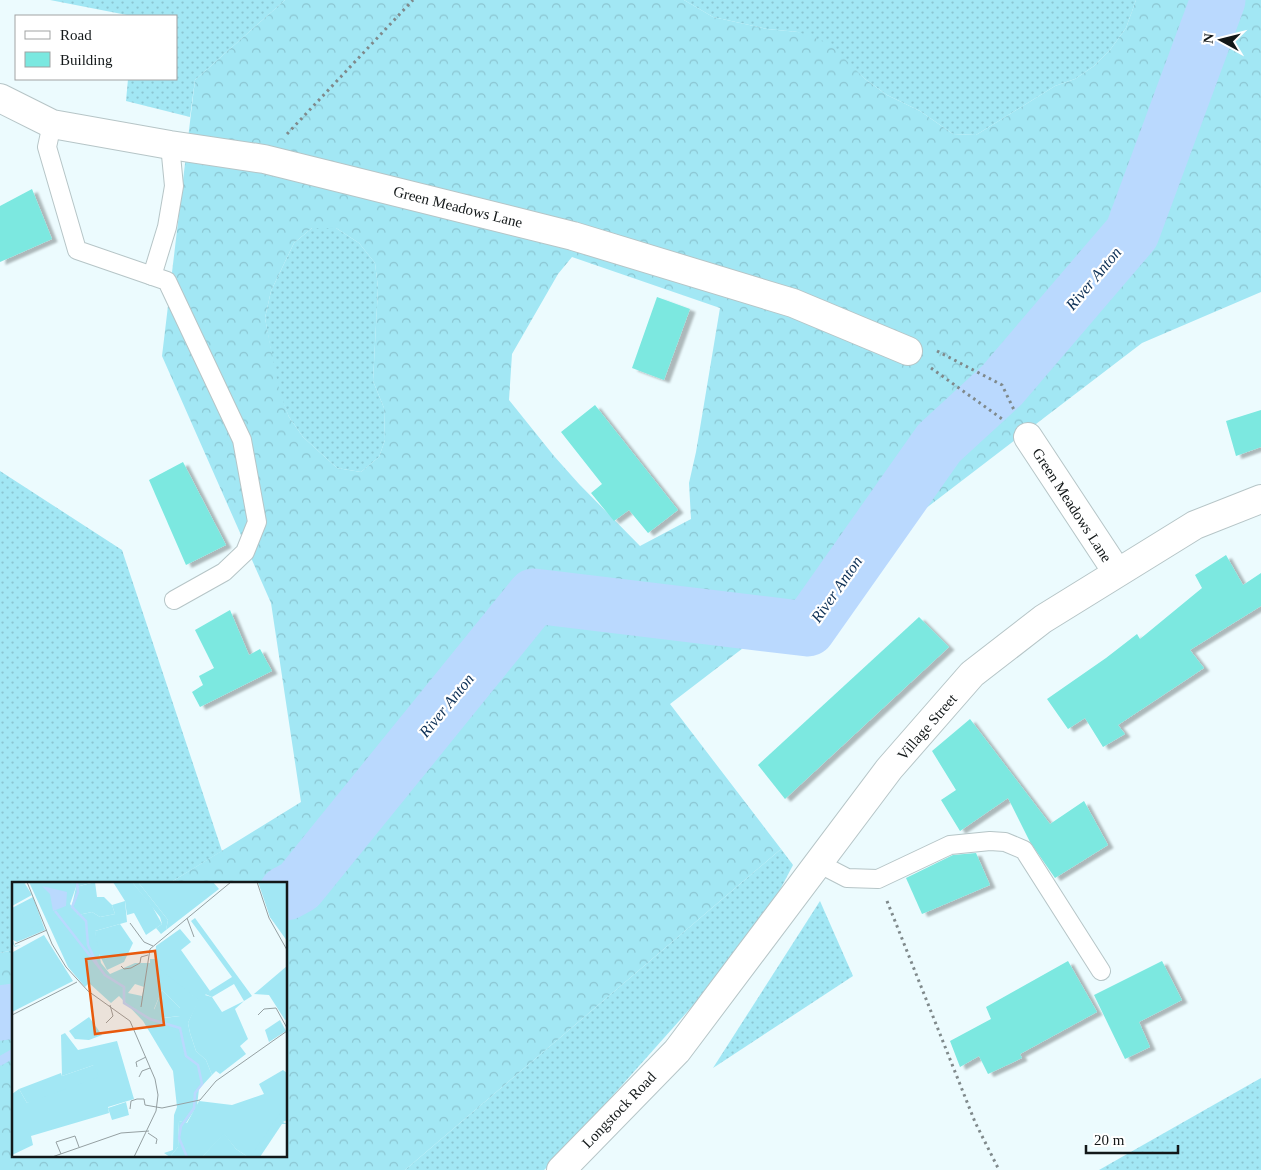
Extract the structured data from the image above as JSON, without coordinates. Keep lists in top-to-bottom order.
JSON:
{
  "streets": {
    "street": ["Green Meadows Lane", "Village Street", "Longstock Road"]
  },
  "crossings": [
    ["Green Meadows Lane", "Village Street"],
    ["Village Street", "Longstock Road"]
  ],
  "water": ["River Anton"],
  "legend": ["Road", "Building"],
  "scale_bar": "20 m",
  "north": "left"
}
